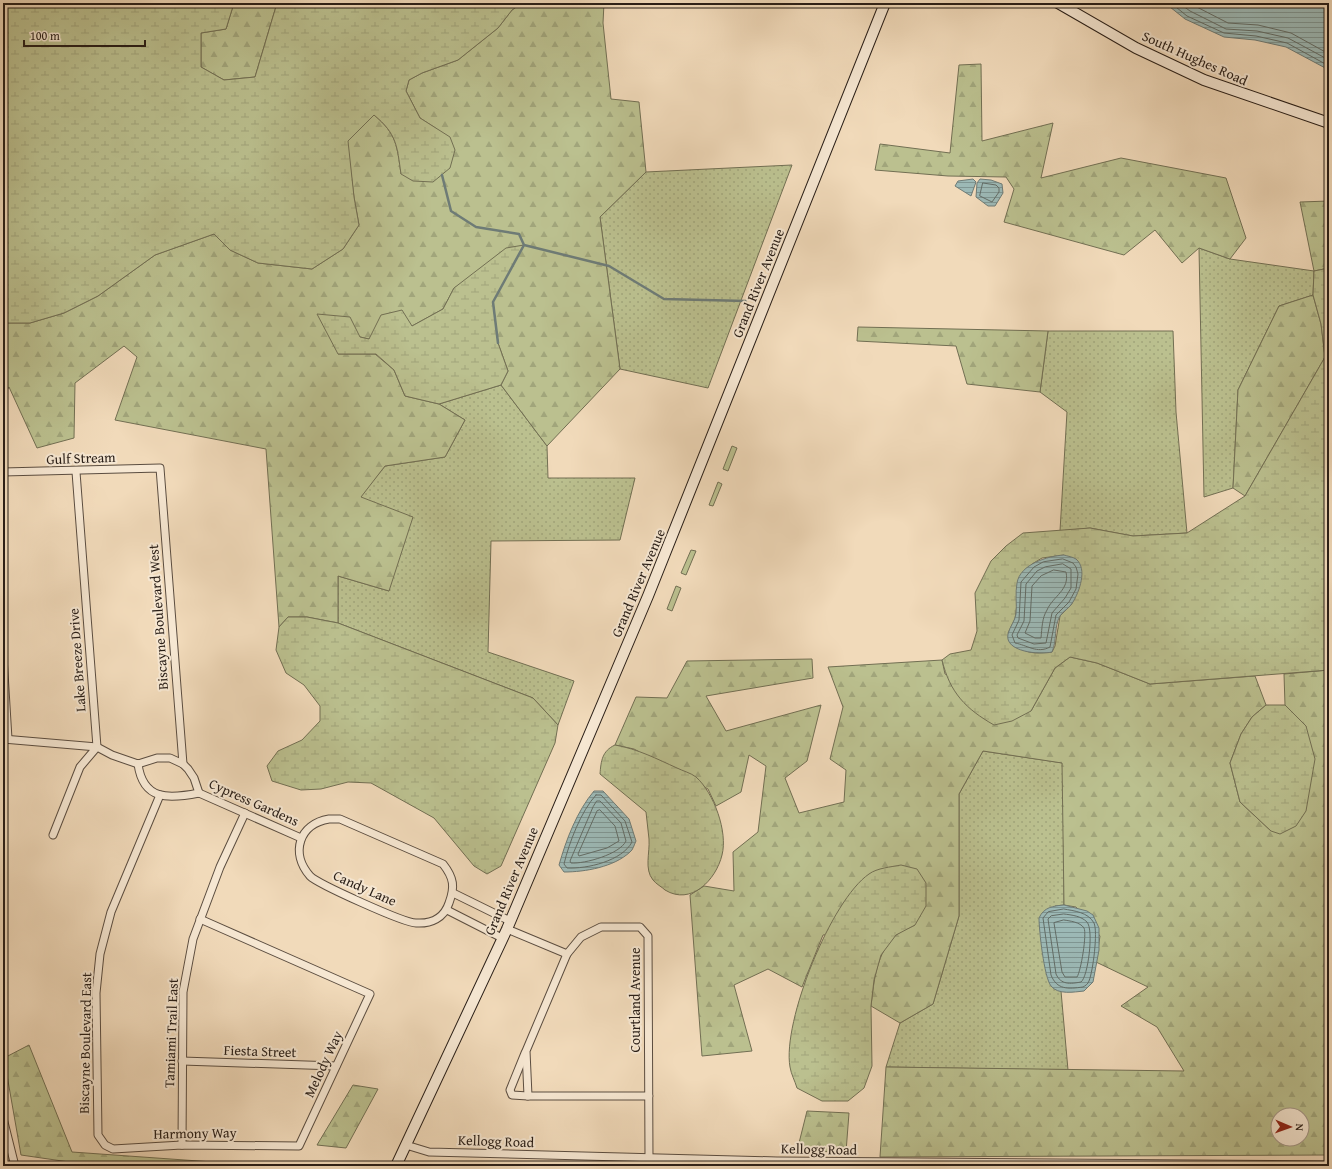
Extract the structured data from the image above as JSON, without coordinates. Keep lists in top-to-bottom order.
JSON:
{
  "streets": {
    "main road": ["South Hughes Road", "Grand River Avenue"],
    "street": [
      "Gulf Stream",
      "Biscayne Boulevard West",
      "Lake Breeze Drive",
      "Cypress Gardens",
      "Candy Lane",
      "Courtland Avenue",
      "Tamiami Trail East",
      "Biscayne Boulevard East",
      "Fiesta Street",
      "Melody Way",
      "Harmony Way",
      "Kellogg Road"
    ]
  },
  "crossings": [
    ["Grand River Avenue", "Kellogg Road"],
    ["Gulf Stream", "Biscayne Boulevard West"],
    ["Gulf Stream", "Lake Breeze Drive"],
    ["Biscayne Boulevard West", "Cypress Gardens"],
    ["Cypress Gardens", "Candy Lane"],
    ["Cypress Gardens", "Tamiami Trail East"],
    ["Courtland Avenue", "Kellogg Road"],
    ["Tamiami Trail East", "Fiesta Street"],
    ["Tamiami Trail East", "Melody Way"],
    ["Tamiami Trail East", "Harmony Way"],
    ["Biscayne Boulevard East", "Harmony Way"],
    ["Fiesta Street", "Melody Way"],
    ["Melody Way", "Harmony Way"]
  ],
  "scale_bar": "100 m",
  "north": "right"
}
